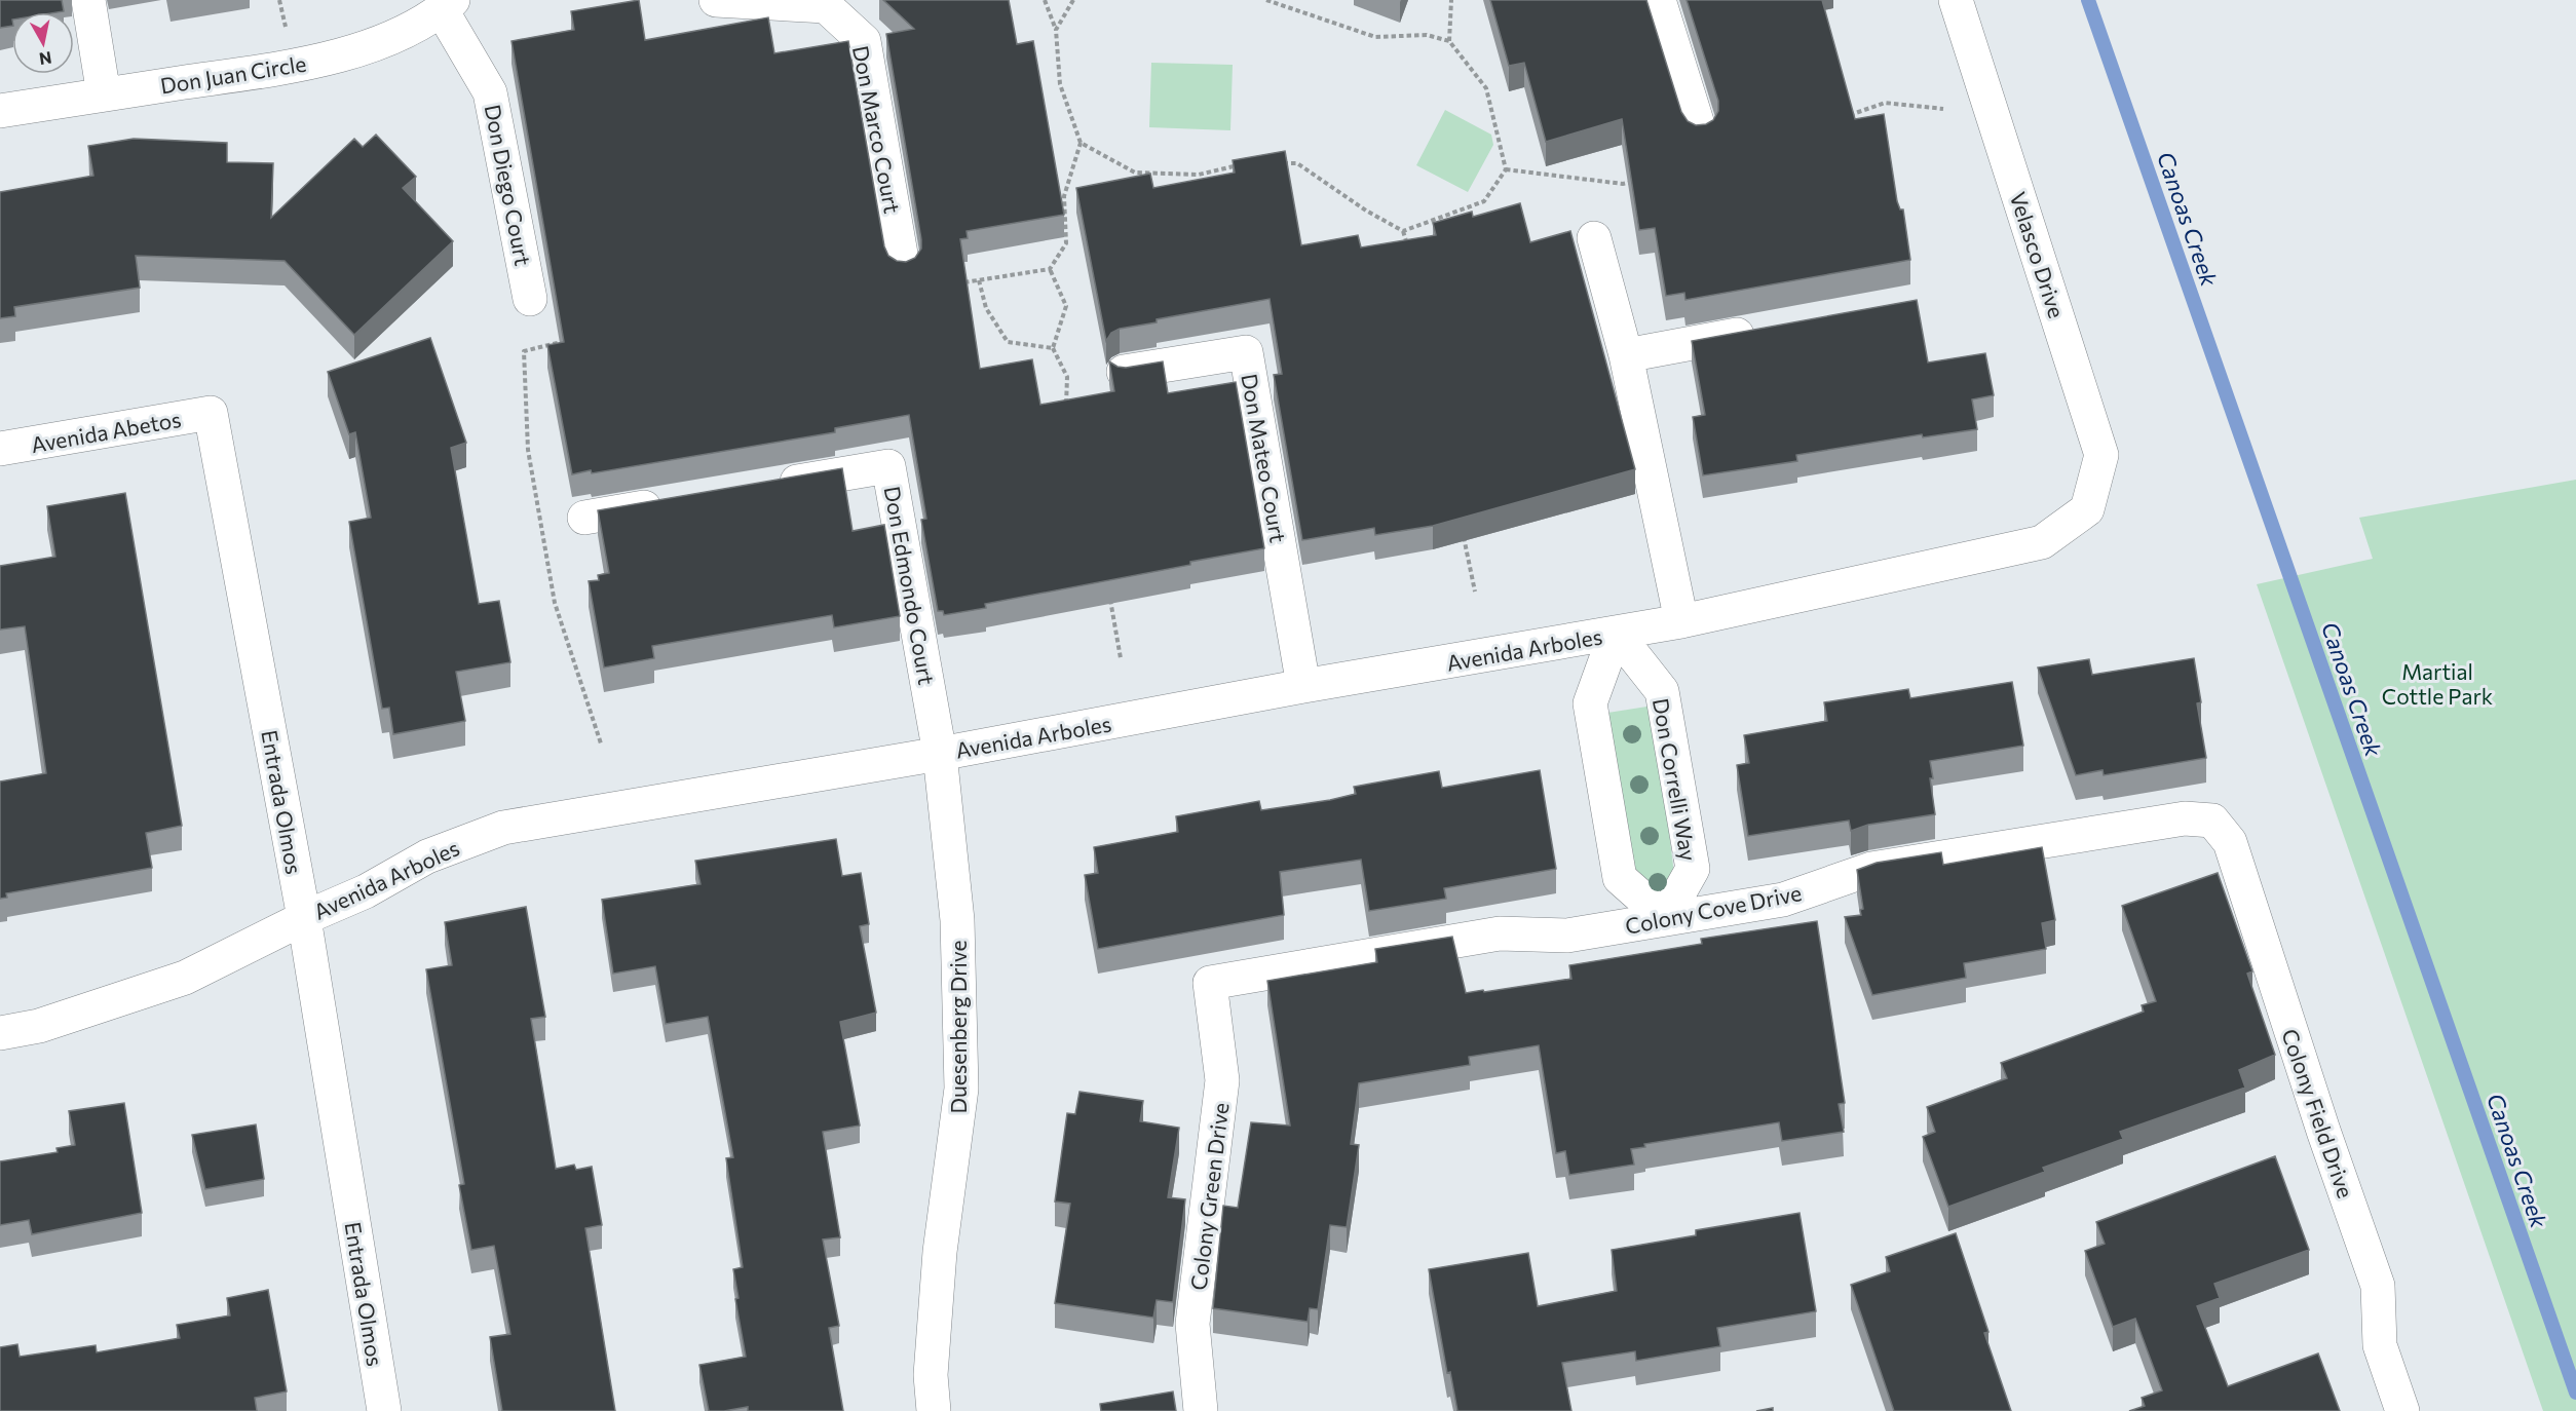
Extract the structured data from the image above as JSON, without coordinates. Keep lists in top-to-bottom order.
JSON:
{
  "streets": {
    "street": [
      "Don Juan Circle",
      "Don Marco Court",
      "Don Diego Court",
      "Velasco Drive",
      "Avenida Abetos",
      "Don Mateo Court",
      "Don Edmondo Court",
      "Avenida Arboles",
      "Don Correlli Way",
      "Entrada Olmos",
      "Colony Cove Drive",
      "Duesenberg Drive",
      "Colony Field Drive",
      "Colony Green Drive"
    ]
  },
  "crossings": [
    ["Don Juan Circle", "Don Diego Court"],
    ["Velasco Drive", "Avenida Arboles"],
    ["Avenida Abetos", "Entrada Olmos"],
    ["Don Mateo Court", "Avenida Arboles"],
    ["Don Edmondo Court", "Avenida Arboles"],
    ["Don Edmondo Court", "Duesenberg Drive"],
    ["Avenida Arboles", "Don Correlli Way"],
    ["Avenida Arboles", "Entrada Olmos"],
    ["Avenida Arboles", "Duesenberg Drive"],
    ["Don Correlli Way", "Colony Cove Drive"],
    ["Colony Cove Drive", "Colony Field Drive"],
    ["Colony Cove Drive", "Colony Green Drive"]
  ],
  "water": ["Canoas Creek"],
  "parks": ["Martial Cottle Park"],
  "north": "bottom"
}
